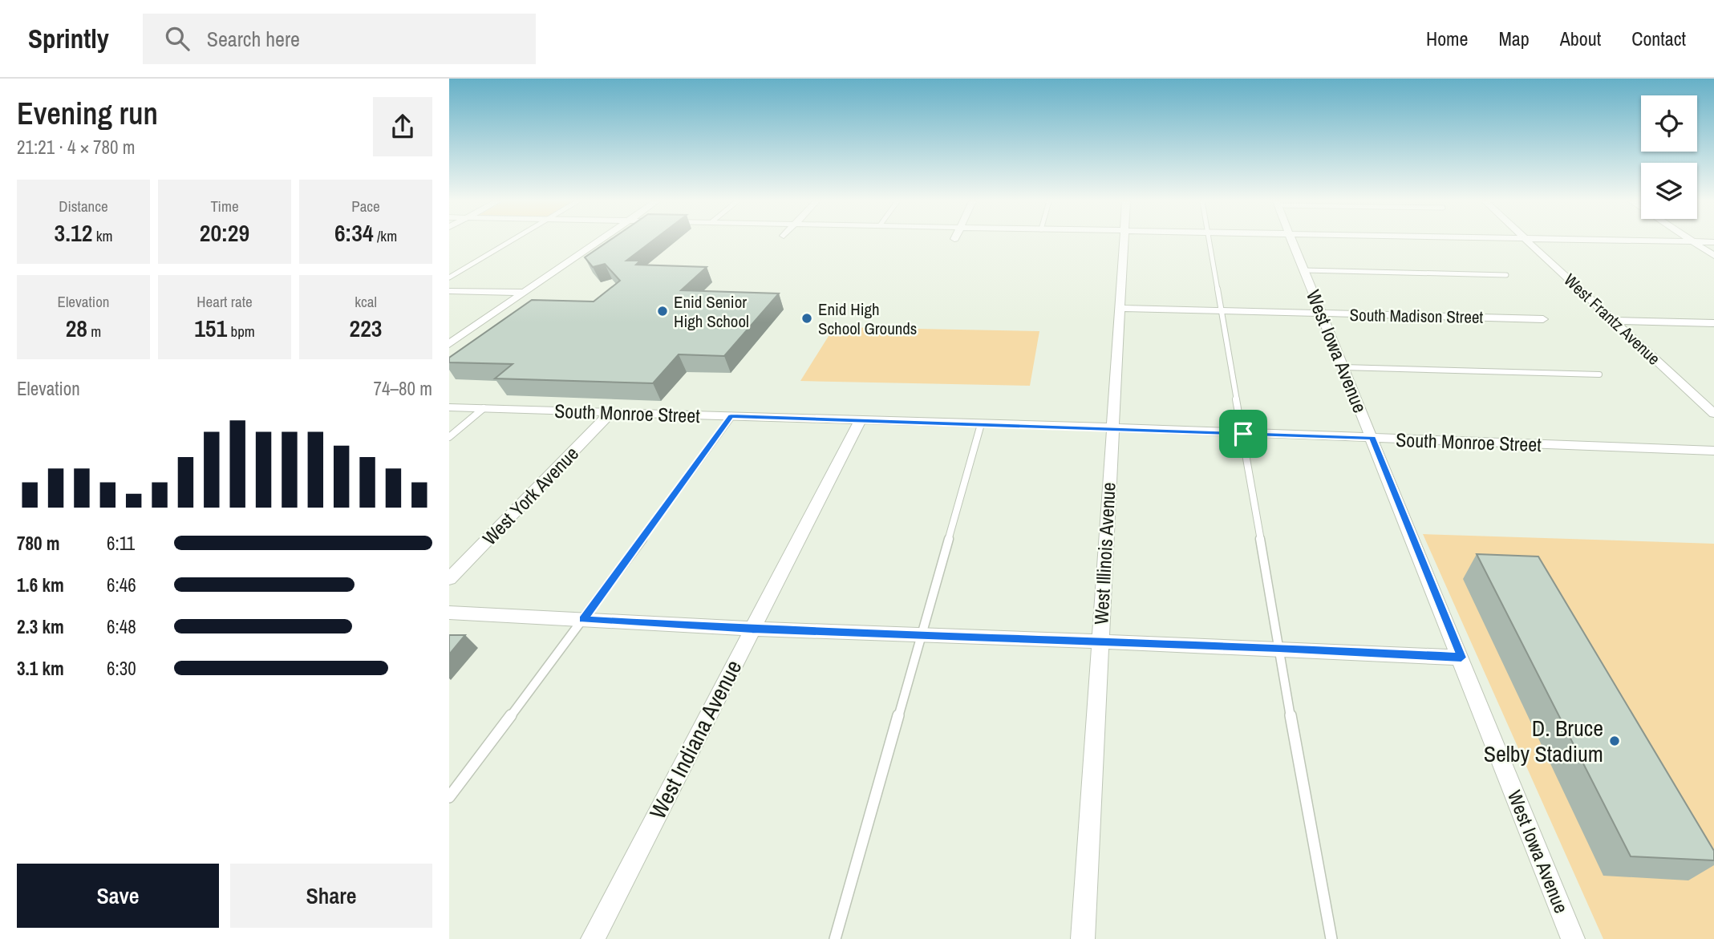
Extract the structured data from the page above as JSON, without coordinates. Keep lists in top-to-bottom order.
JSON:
{
  "streets": {
    "street": [
      "South Madison Street",
      "West Frantz Avenue",
      "West Iowa Avenue",
      "South Monroe Street",
      "West York Avenue",
      "West Illinois Avenue",
      "West Indiana Avenue"
    ]
  },
  "crossings": [
    ["South Madison Street", "West Iowa Avenue"],
    ["South Madison Street", "West Illinois Avenue"],
    ["West Iowa Avenue", "South Monroe Street"],
    ["South Monroe Street", "West York Avenue"],
    ["South Monroe Street", "West Illinois Avenue"],
    ["South Monroe Street", "West Indiana Avenue"]
  ],
  "places": ["Enid Senior High School", "Enid High School Grounds", "D. Bruce Selby Stadium"],
  "page": {
    "header": "Sprintly",
    "search": "Search here",
    "nav": [
      "Home",
      "Map",
      "About",
      "Contact"
    ],
    "heading": ["Evening run", "21:21 · 4 × 780 m"],
    "stats": [
      ["Distance", "3.12 km"],
      ["Time", "20:29"],
      ["Pace", "6:34 /km"],
      ["Elevation", "28 m"],
      ["Heart rate", "151 bpm"],
      ["kcal", "223"]
    ],
    "chart": ["Elevation", "74–80 m"],
    "list": [
      {
        "name": "780 m",
        "note": "6:11"
      },
      {
        "name": "1.6 km",
        "note": "6:46"
      },
      {
        "name": "2.3 km",
        "note": "6:48"
      },
      {
        "name": "3.1 km",
        "note": "6:30"
      }
    ],
    "buttons": ["Save", "Share"]
  }
}
